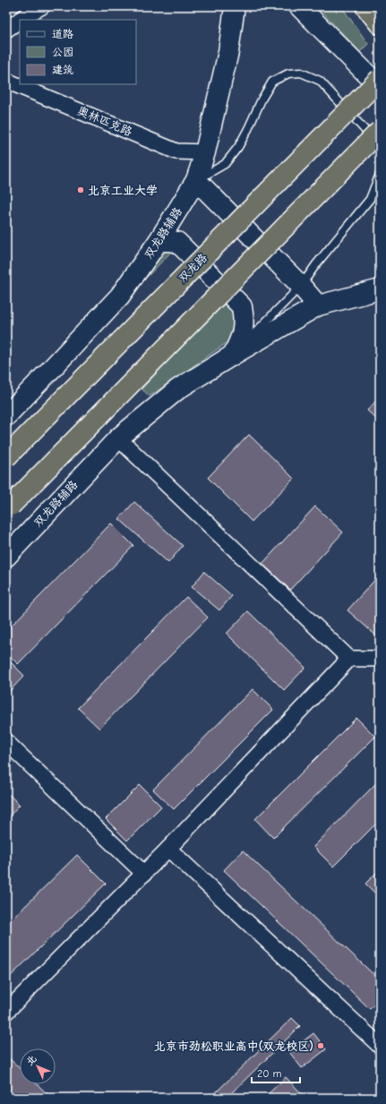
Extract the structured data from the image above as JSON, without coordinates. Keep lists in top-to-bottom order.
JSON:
{
  "streets": {
    "main road": ["双龙路辅路", "双龙路"],
    "street": ["奥林匹克路"]
  },
  "crossings": [
    ["奥林匹克路", "双龙路辅路"]
  ],
  "places": ["北京工业大学", "北京市劲松职业高中(双龙校区)"],
  "legend": ["道路", "公园", "建筑"],
  "scale_bar": "20 m",
  "north": "top left"
}
